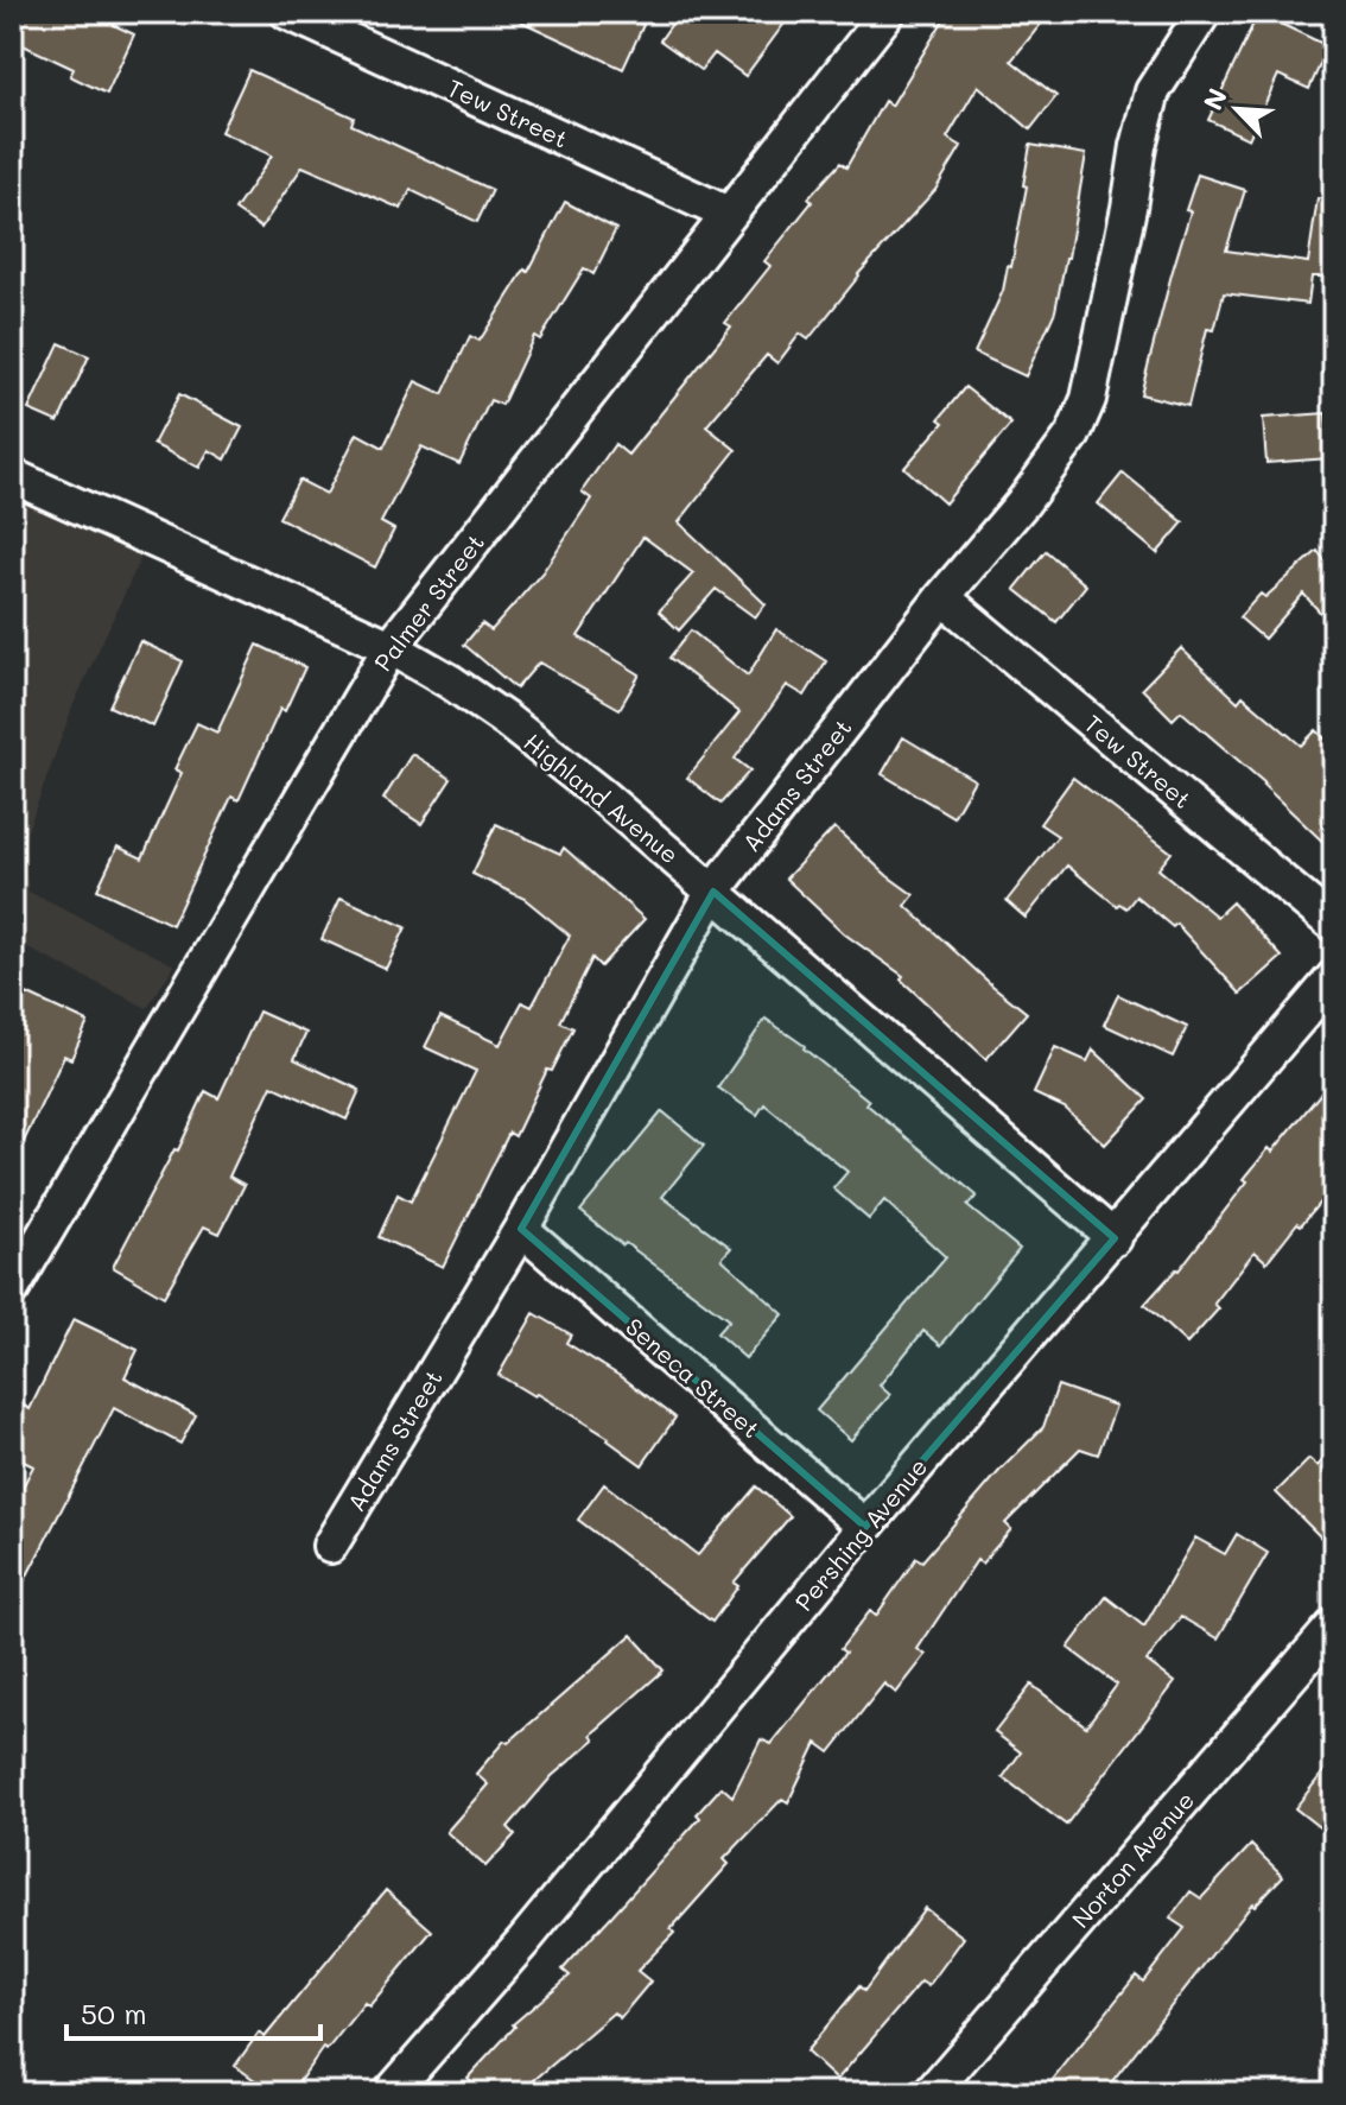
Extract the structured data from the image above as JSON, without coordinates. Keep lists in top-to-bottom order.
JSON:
{
  "streets": {
    "street": [
      "Tew Street",
      "Palmer Street",
      "Adams Street",
      "Highland Avenue",
      "Seneca Street",
      "Pershing Avenue",
      "Norton Avenue"
    ]
  },
  "crossings": [
    ["Tew Street", "Palmer Street"],
    ["Tew Street", "Adams Street"],
    ["Palmer Street", "Highland Avenue"],
    ["Adams Street", "Highland Avenue"],
    ["Adams Street", "Seneca Street"],
    ["Highland Avenue", "Pershing Avenue"],
    ["Seneca Street", "Pershing Avenue"]
  ],
  "scale_bar": "50 m",
  "north": "top left"
}
